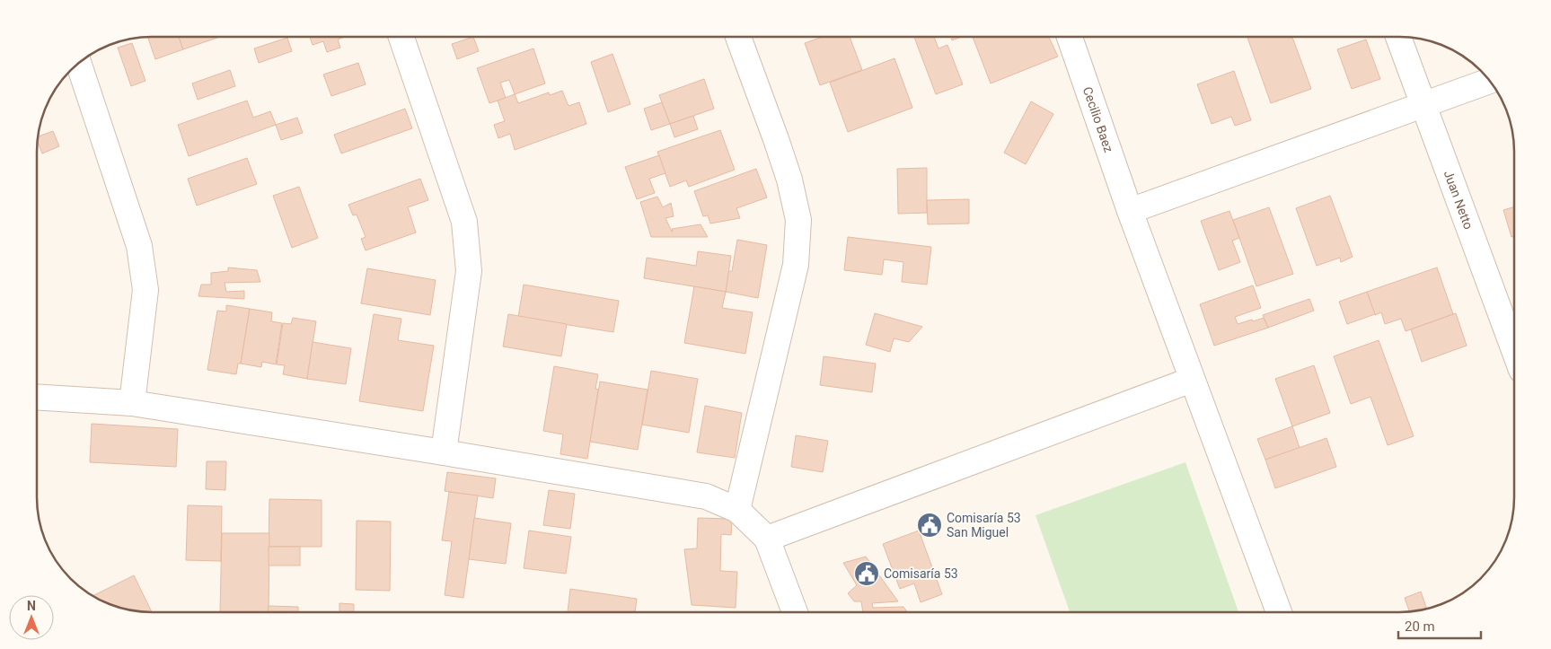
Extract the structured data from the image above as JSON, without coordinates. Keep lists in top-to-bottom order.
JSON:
{
  "streets": {
    "street": ["Cecilio Baez", "Juan Netto"]
  },
  "places": {
    "public building": ["Comisaría 53 San Miguel", "Comisaría 53"]
  },
  "scale_bar": "20 m",
  "north": "top"
}
